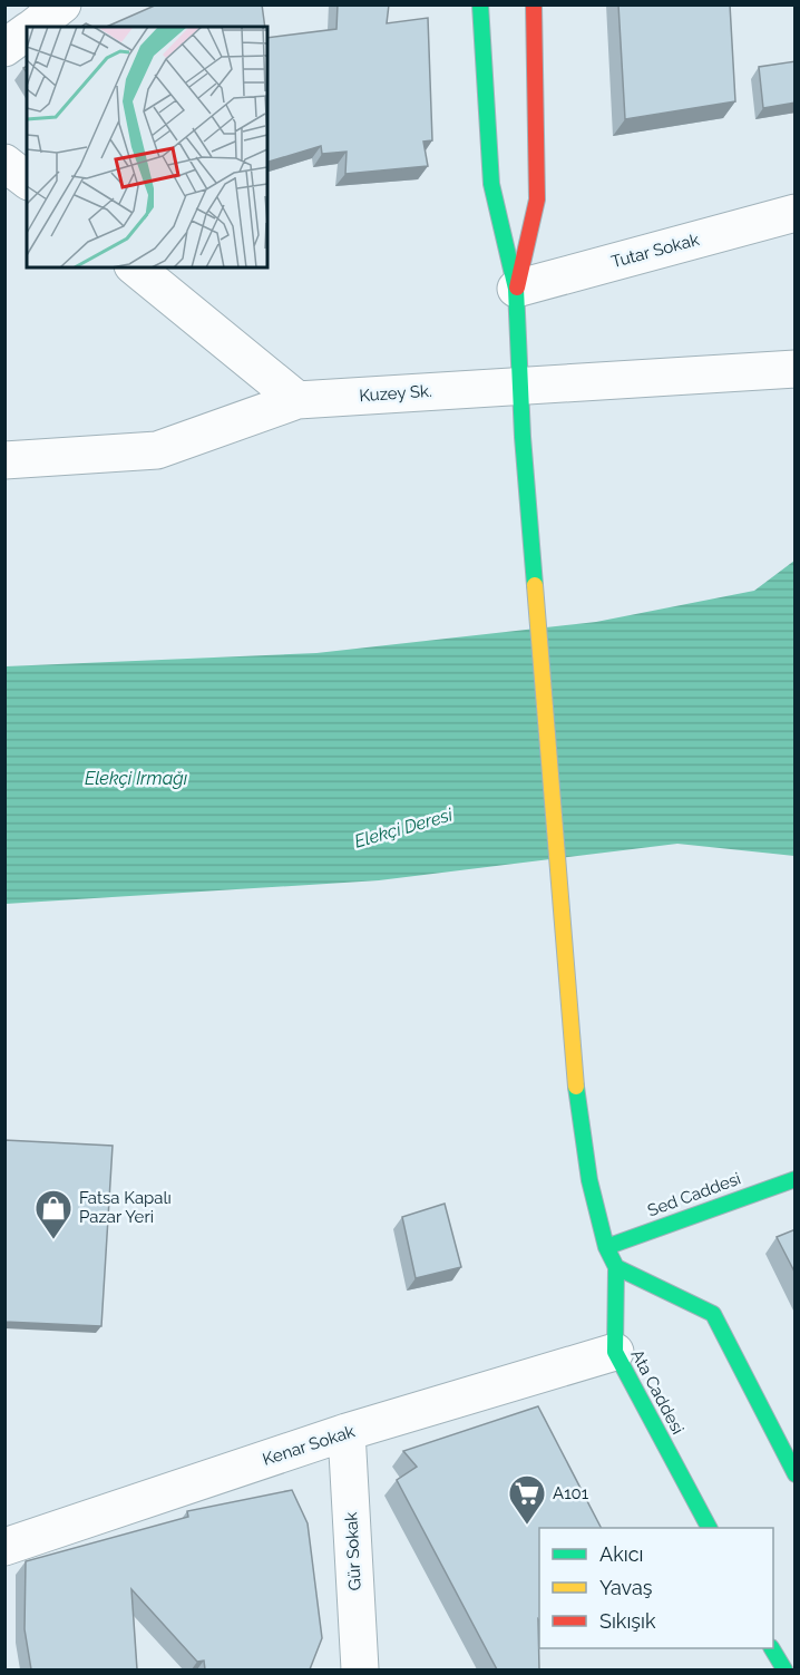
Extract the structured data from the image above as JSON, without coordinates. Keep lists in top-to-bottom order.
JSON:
{
  "streets": {
    "main road": ["Sed Caddesi", "Ata Caddesi"],
    "street": [
      "Tutar Sokak",
      "Kuzey Sk.",
      "Kenar Sokak",
      "Gür Sokak"
    ]
  },
  "crossings": [
    ["Ata Caddesi", "Kenar Sokak"],
    ["Kenar Sokak", "Gür Sokak"]
  ],
  "water": ["Elekçi Irmağı", "Elekçi Deresi"],
  "places": {
    "shop": ["Fatsa Kapalı Pazar Yeri"],
    "supermarket": ["A101"]
  },
  "legend": ["Akıcı", "Yavaş", "Sıkışık"]
}
